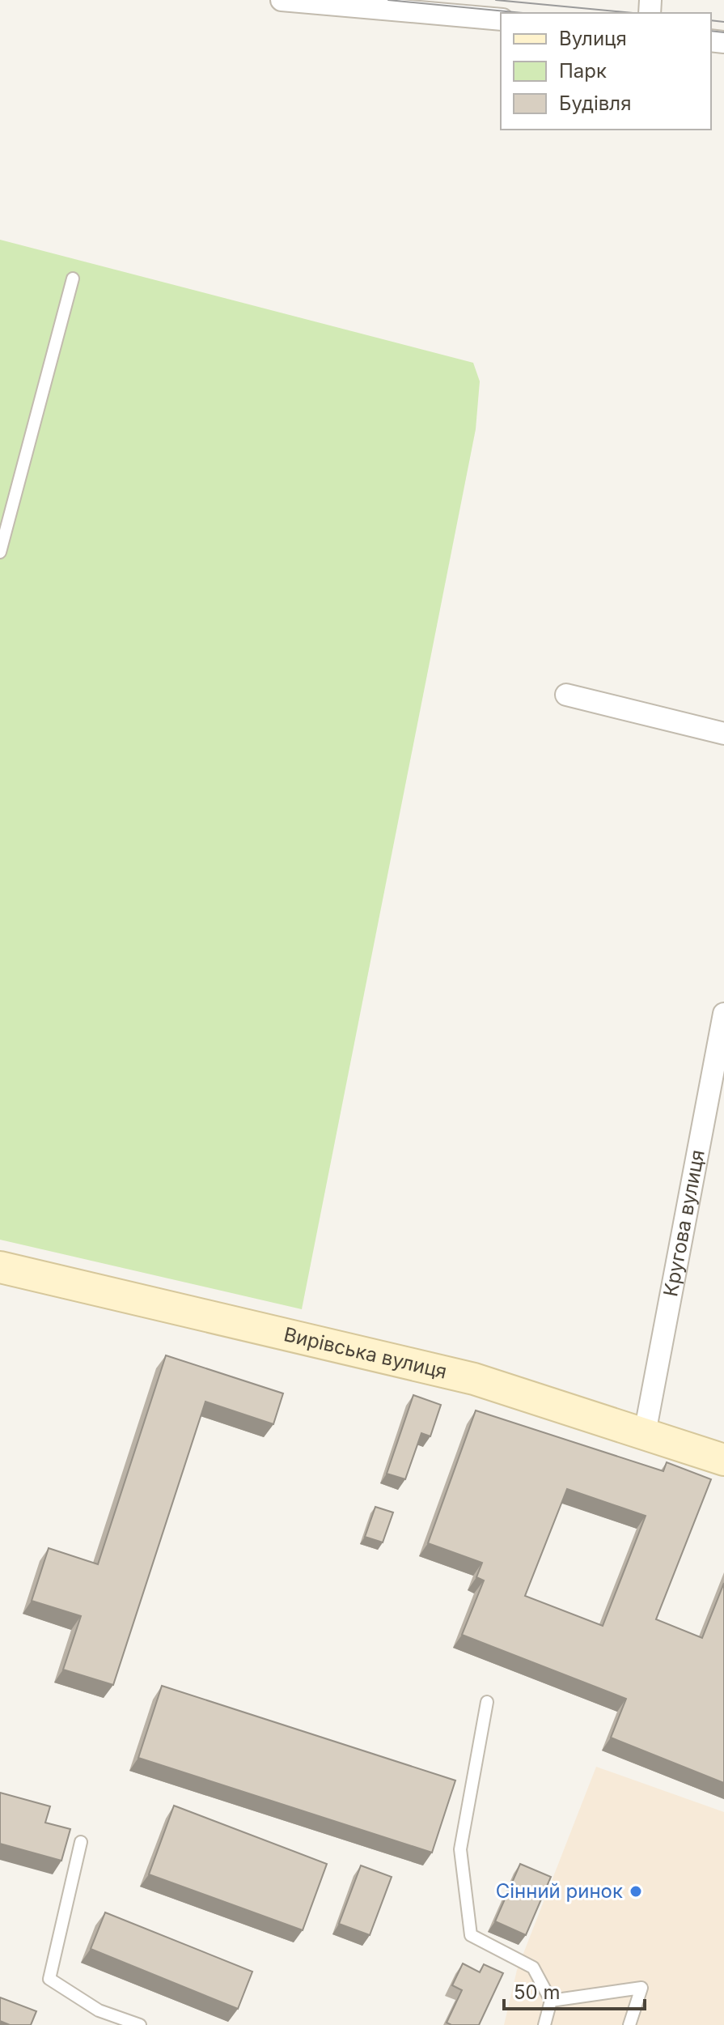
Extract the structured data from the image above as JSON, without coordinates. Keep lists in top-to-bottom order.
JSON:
{
  "streets": {
    "main road": ["Вирівська вулиця"],
    "street": ["Кругова вулиця"]
  },
  "crossings": [
    ["Кругова вулиця", "Вирівська вулиця"]
  ],
  "places": ["Сінний ринок"],
  "legend": ["Вулиця", "Парк", "Будівля"],
  "scale_bar": "50 m"
}
